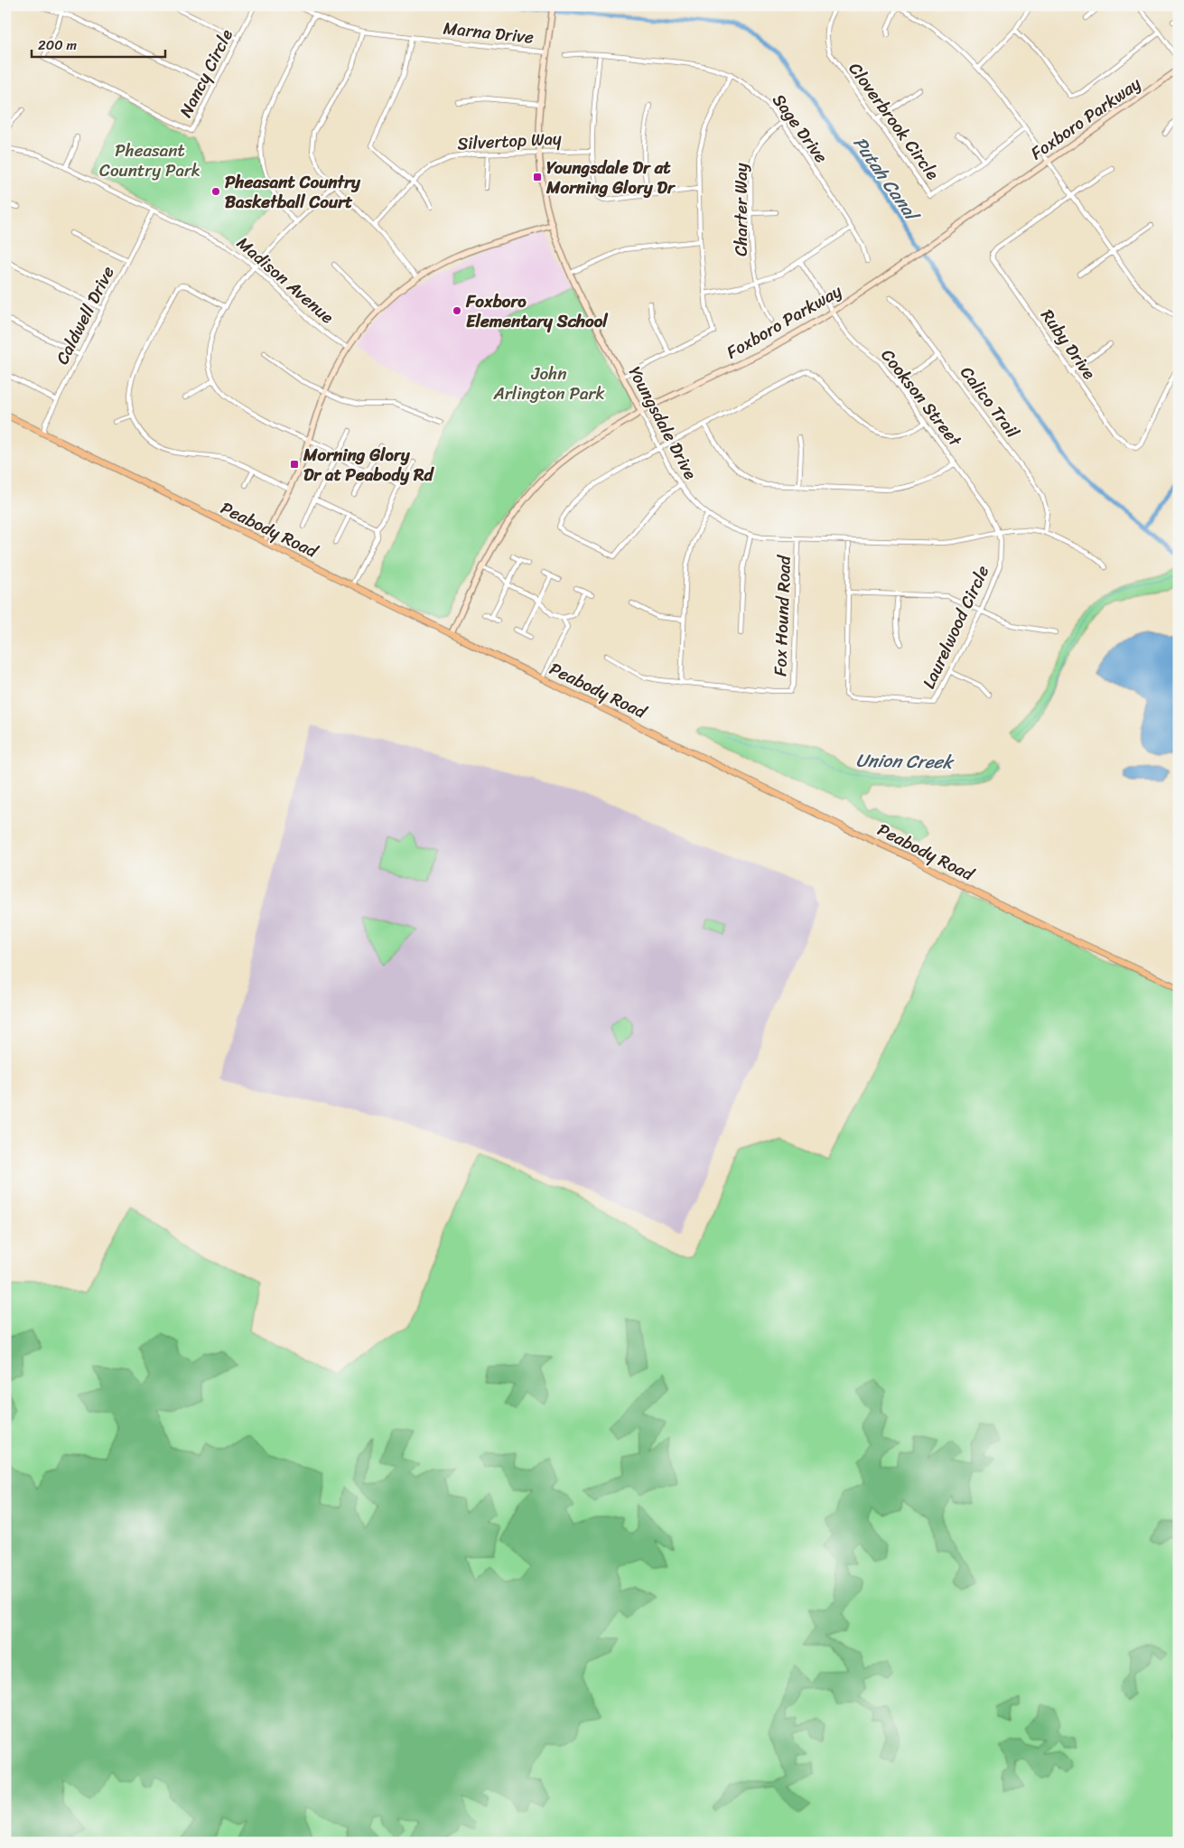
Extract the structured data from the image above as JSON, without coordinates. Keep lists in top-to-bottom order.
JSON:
{
  "streets": {
    "main road": ["Foxboro Parkway", "Youngsdale Drive", "Peabody Road"],
    "street": [
      "Marna Drive",
      "Nancy Circle",
      "Cloverbrook Circle",
      "Sage Drive",
      "Silvertop Way",
      "Charter Way",
      "Madison Avenue",
      "Caldwell Drive",
      "Ruby Drive",
      "Cookson Street",
      "Calico Trail",
      "Fox Hound Road",
      "Laurelwood Circle"
    ]
  },
  "crossings": [
    ["Marna Drive", "Youngsdale Drive"],
    ["Foxboro Parkway", "Cookson Street"],
    ["Foxboro Parkway", "Youngsdale Drive"],
    ["Foxboro Parkway", "Peabody Road"],
    ["Sage Drive", "Charter Way"],
    ["Silvertop Way", "Youngsdale Drive"],
    ["Madison Avenue", "Caldwell Drive"],
    ["Caldwell Drive", "Peabody Road"],
    ["Cookson Street", "Youngsdale Drive"],
    ["Cookson Street", "Laurelwood Circle"],
    ["Calico Trail", "Youngsdale Drive"],
    ["Youngsdale Drive", "Fox Hound Road"],
    ["Youngsdale Drive", "Laurelwood Circle"]
  ],
  "water": ["Putah Canal", "Union Creek"],
  "parks": ["Pheasant Country Park", "John Arlington Park"],
  "places": {
    "transit": ["Youngsdale Dr at Morning Glory Dr", "Morning Glory Dr at Peabody Rd"],
    "other": ["Pheasant Country Basketball Court", "Foxboro Elementary School"]
  },
  "scale_bar": "200 m"
}
